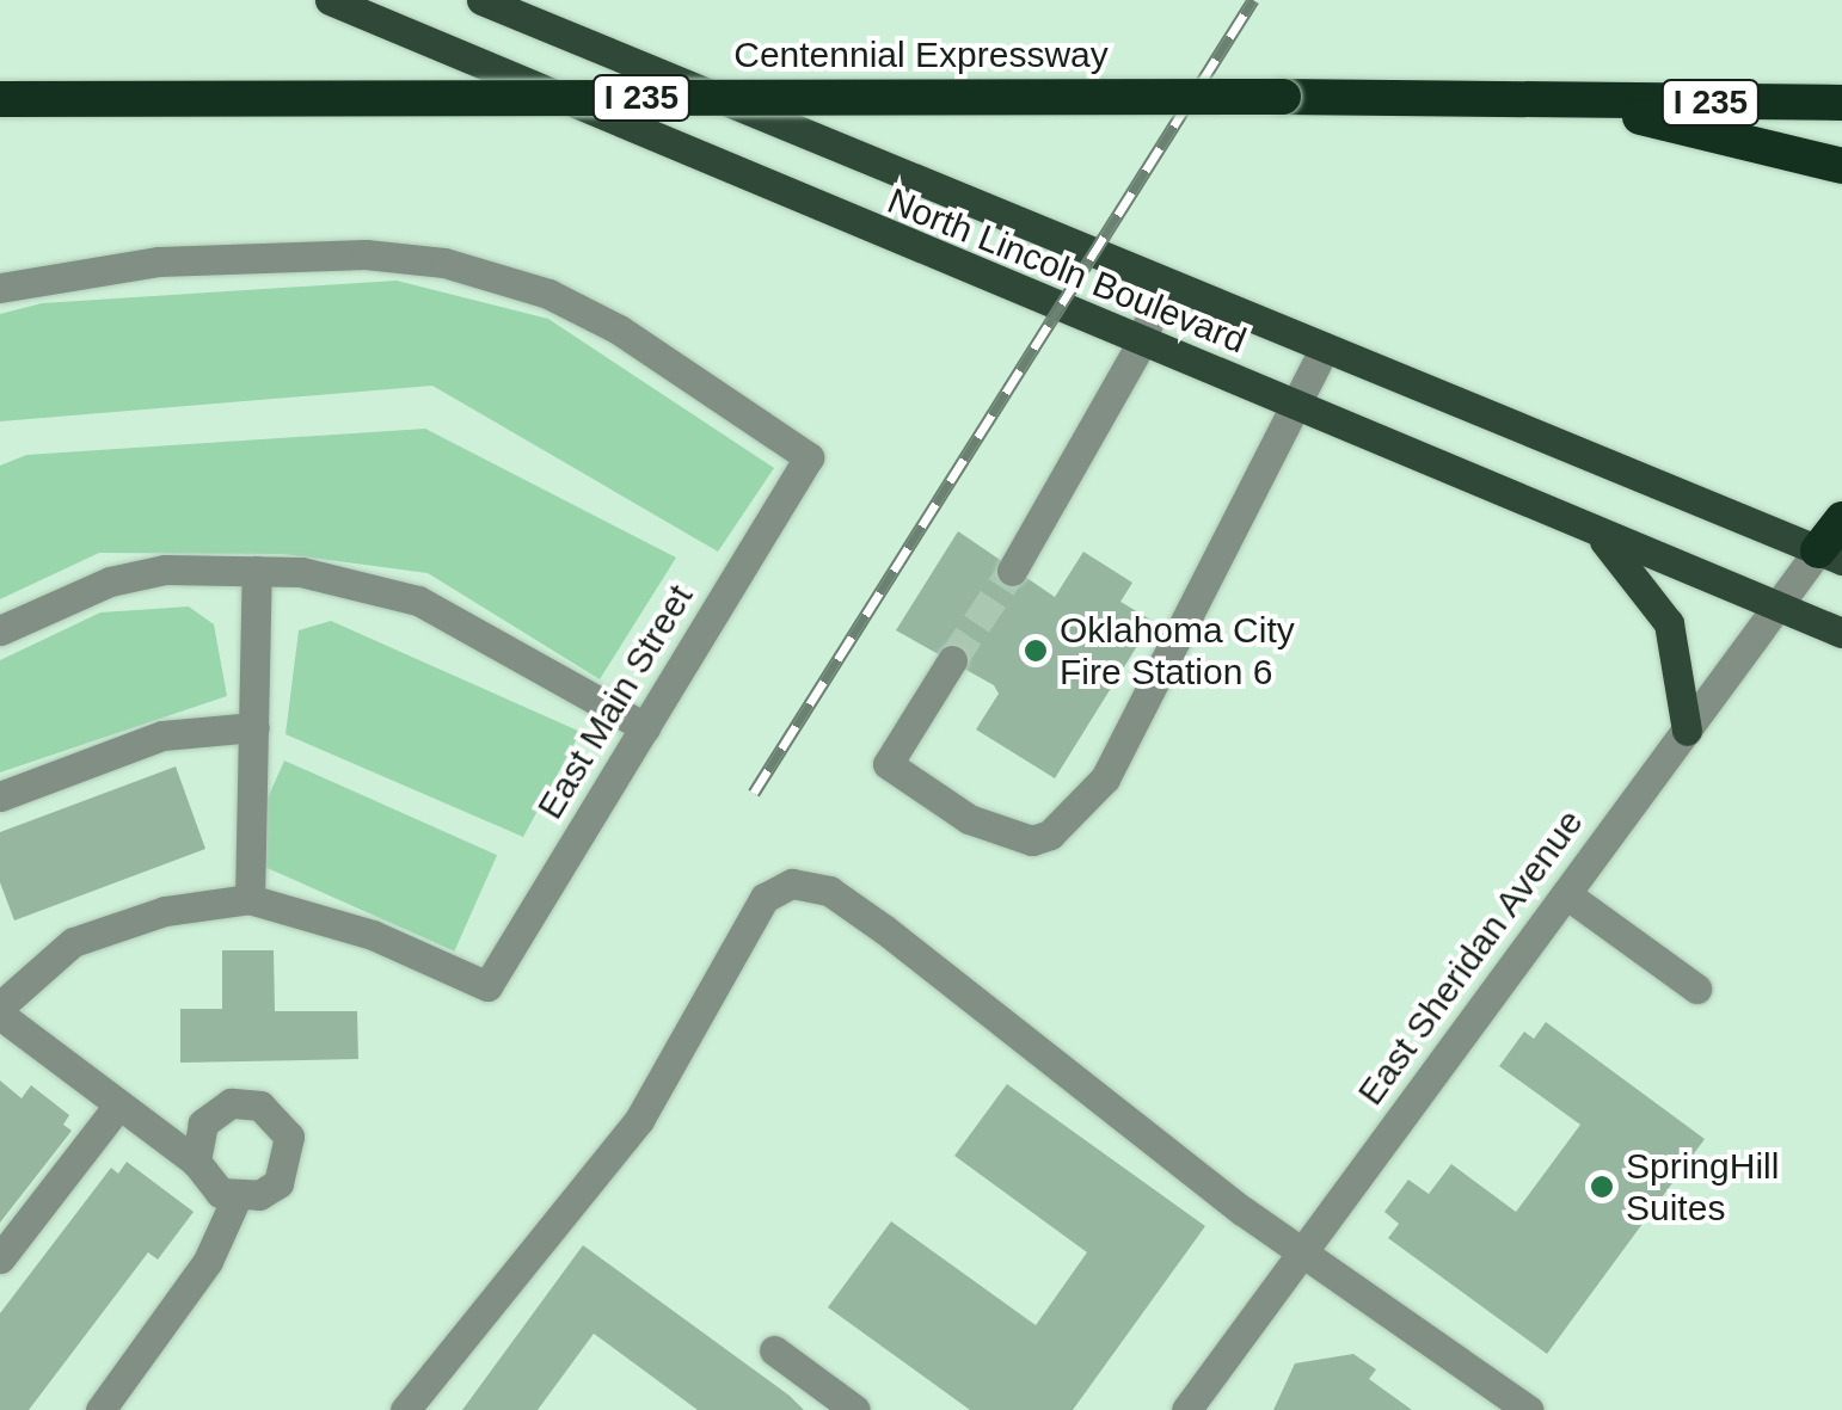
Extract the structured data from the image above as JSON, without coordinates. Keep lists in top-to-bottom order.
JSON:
{
  "streets": {
    "highway": ["Centennial Expressway", "I 235"],
    "main road": ["North Lincoln Boulevard"],
    "street": ["East Main Street", "East Sheridan Avenue"]
  },
  "crossings": [
    ["North Lincoln Boulevard", "East Sheridan Avenue"]
  ],
  "places": ["Oklahoma City Fire Station 6", "SpringHill Suites"]
}
